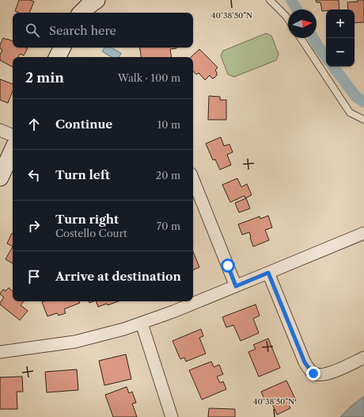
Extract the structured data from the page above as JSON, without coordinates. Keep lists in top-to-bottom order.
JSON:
{
  "north": "right",
  "page": {
    "map_buttons": ["+", "−"],
    "search": "Search here",
    "heading": ["2 min", "Walk · 100 m"],
    "list": [
      ["Continue", "10 m"],
      ["Turn left", "20 m"],
      ["Turn right", "Costello Court", "70 m"],
      "Arrive at destination"
    ]
  },
  "coordinates": ["40°38'50\"N"]
}
